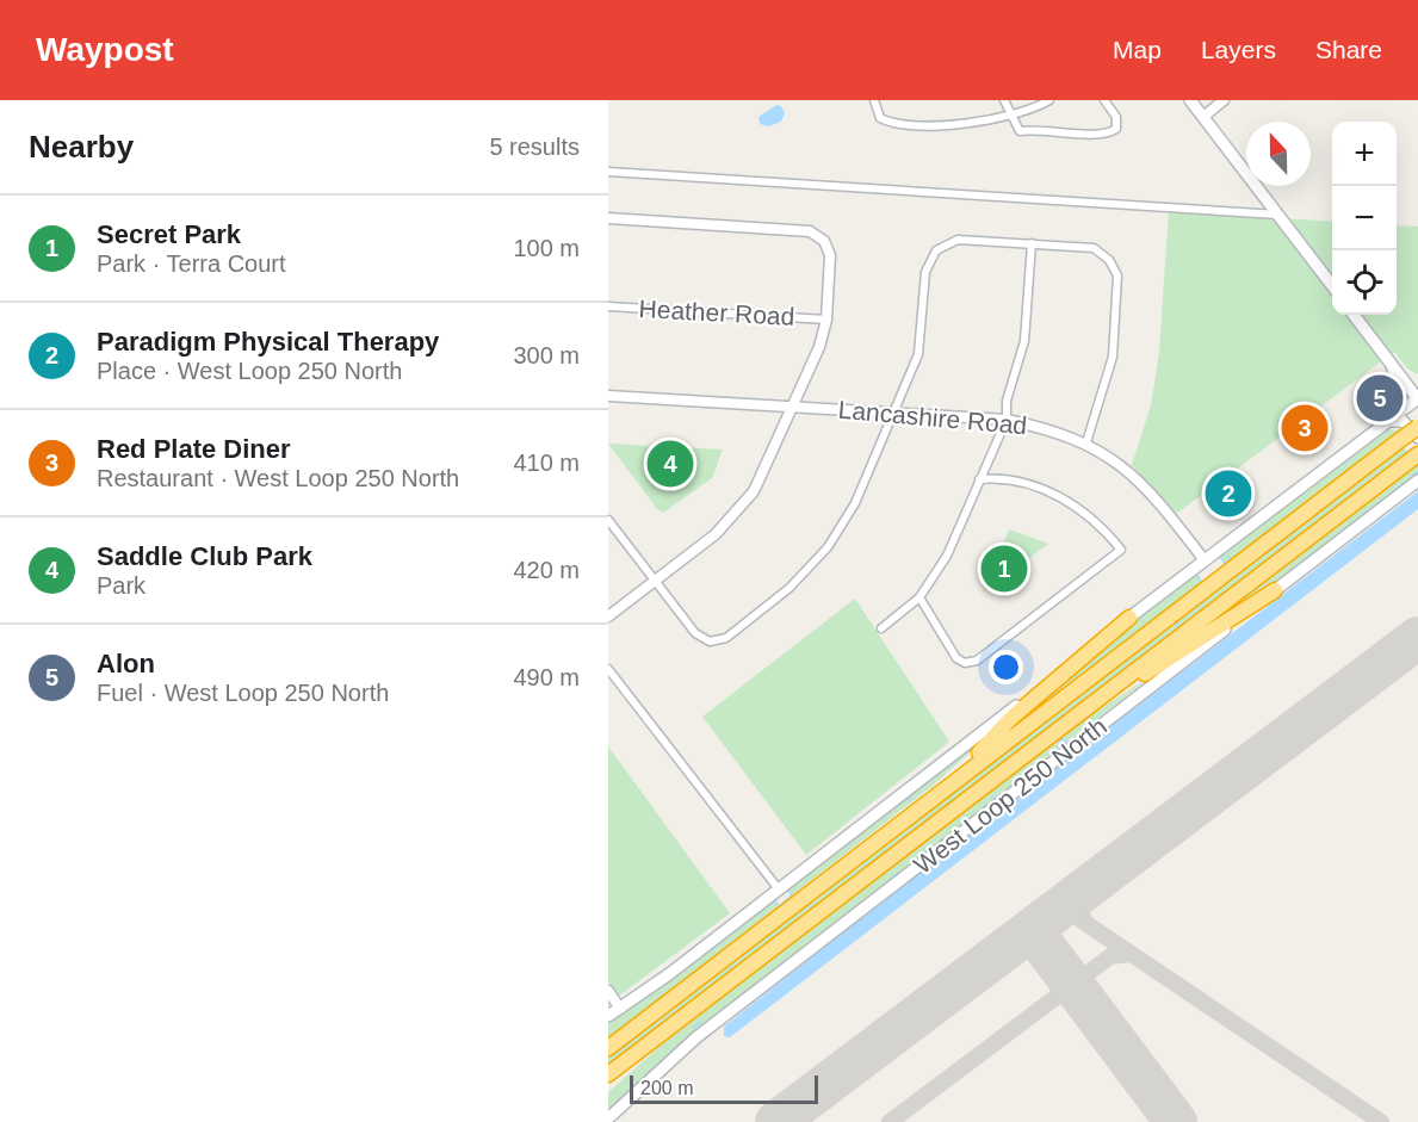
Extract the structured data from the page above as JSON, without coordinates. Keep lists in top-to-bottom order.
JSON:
{
  "streets": {
    "main road": ["West Loop 250 North"],
    "street": ["Heather Road", "Lancashire Road"]
  },
  "scale_bar": "200 m",
  "north": "top",
  "page": {
    "header": "Waypost",
    "nav": ["Map", "Layers", "Share"],
    "heading": ["Nearby", "5 results"],
    "map_buttons": ["+", "−"],
    "list": [
      {
        "mark": "1",
        "name": "Secret Park",
        "note": "Park · Terra Court",
        "value": "100 m"
      },
      {
        "mark": "2",
        "name": "Paradigm Physical Therapy",
        "note": "Place · West Loop 250 North",
        "value": "300 m"
      },
      {
        "mark": "3",
        "name": "Red Plate Diner",
        "note": "Restaurant · West Loop 250 North",
        "value": "410 m"
      },
      {
        "mark": "4",
        "name": "Saddle Club Park",
        "note": "Park",
        "value": "420 m"
      },
      {
        "mark": "5",
        "name": "Alon",
        "note": "Fuel · West Loop 250 North",
        "value": "490 m"
      }
    ],
    "pins": [
      "5",
      "3",
      "4",
      "2",
      "1"
    ],
    "scale": "200 m"
  }
}
